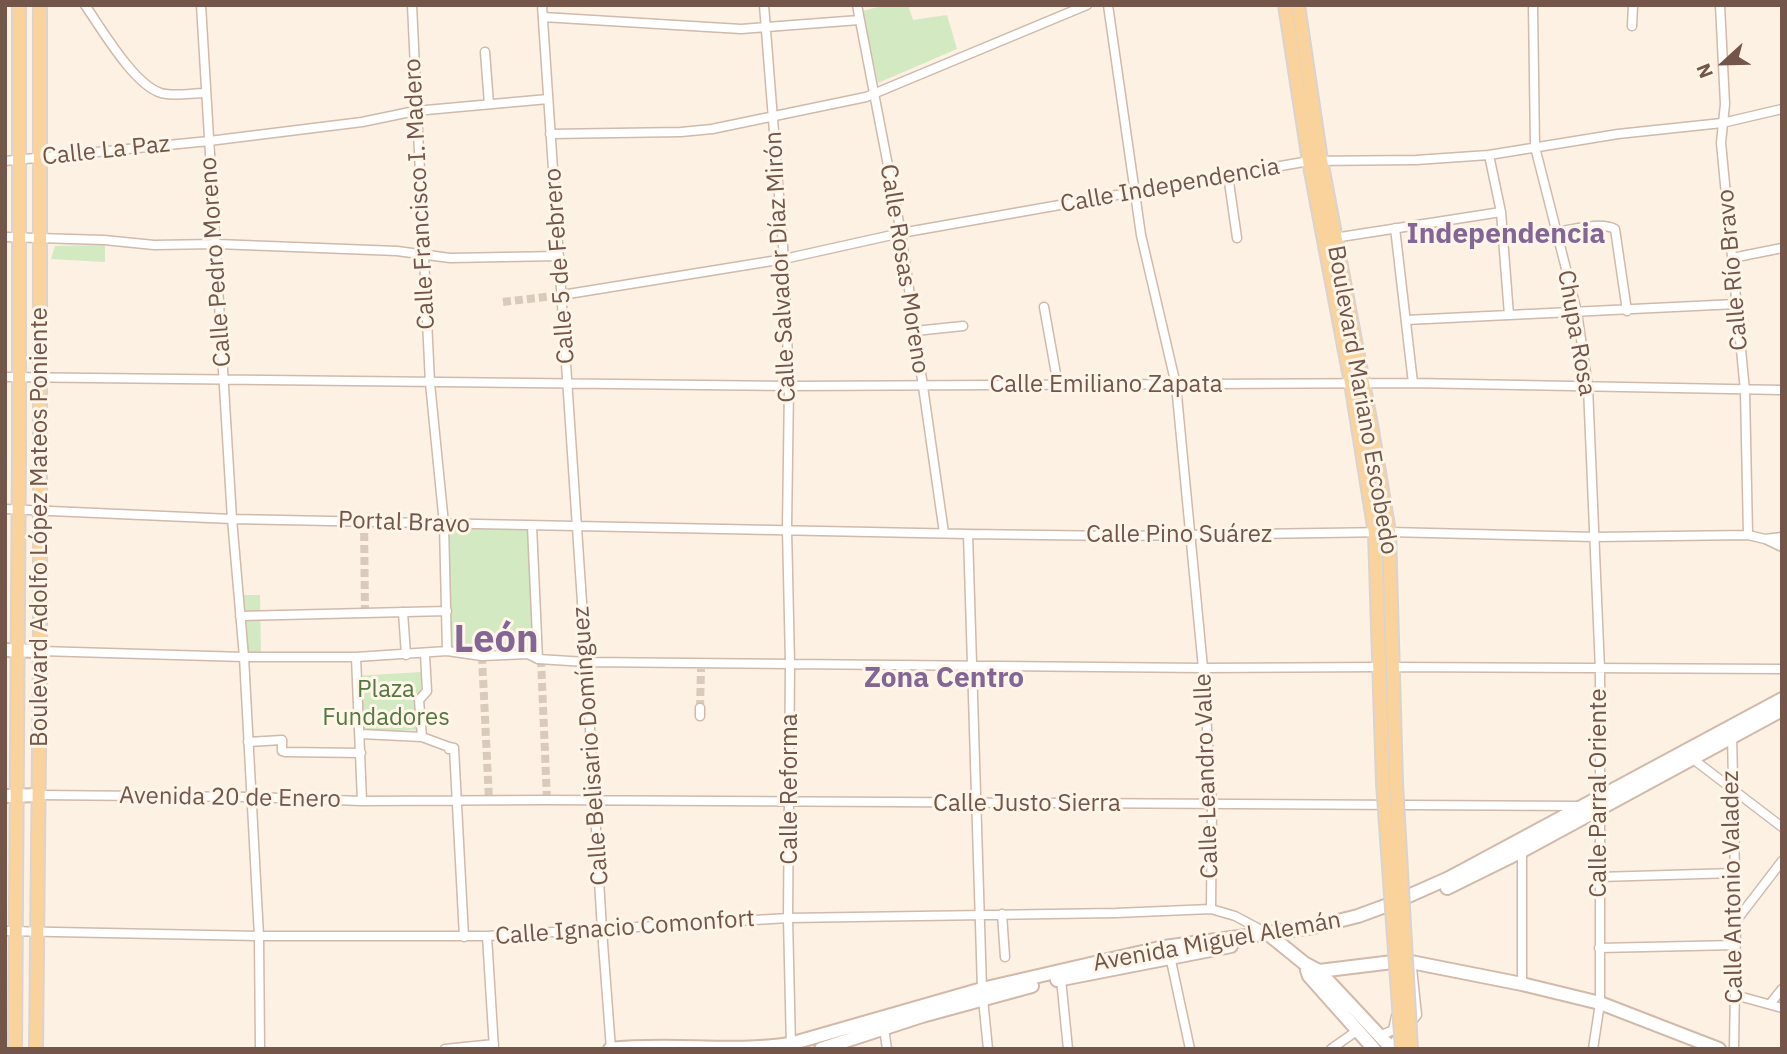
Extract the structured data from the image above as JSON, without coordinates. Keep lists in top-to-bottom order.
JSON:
{
  "streets": {
    "main road": [
      "Boulevard Mariano Escobedo",
      "Boulevard Adolfo López Mateos Poniente",
      "Calle Leandro Valle",
      "Avenida 20 de Enero",
      "Avenida Miguel Alemán"
    ],
    "street": [
      "Calle La Paz",
      "Calle Independencia",
      "Calle Francisco I. Madero",
      "Calle Pedro Moreno",
      "Calle 5 de Febrero",
      "Calle Salvador Díaz Mirón",
      "Calle Rosas Moreno",
      "Calle Río Bravo",
      "Chupa Rosa",
      "Calle Emiliano Zapata",
      "Portal Bravo",
      "Calle Pino Suárez",
      "Calle Belisario Domínguez",
      "Calle Reforma",
      "Calle Parral Oriente",
      "Calle Justo Sierra",
      "Calle Antonio Valadez",
      "Calle Ignacio Comonfort"
    ]
  },
  "crossings": [
    ["Calle La Paz", "Calle Francisco I. Madero"],
    ["Calle La Paz", "Calle Pedro Moreno"],
    ["Calle La Paz", "Calle 5 de Febrero"],
    ["Calle La Paz", "Boulevard Adolfo López Mateos Poniente"],
    ["Calle Independencia", "Calle 5 de Febrero"],
    ["Calle Independencia", "Calle Salvador Díaz Mirón"],
    ["Calle Independencia", "Calle Rosas Moreno"],
    ["Calle Independencia", "Calle Río Bravo"],
    ["Calle Independencia", "Chupa Rosa"],
    ["Calle Independencia", "Boulevard Mariano Escobedo"],
    ["Calle Independencia", "Calle Leandro Valle"],
    ["Calle Francisco I. Madero", "Calle Emiliano Zapata"],
    ["Calle Francisco I. Madero", "Portal Bravo"],
    ["Calle Pedro Moreno", "Calle Emiliano Zapata"],
    ["Calle Pedro Moreno", "Portal Bravo"],
    ["Calle Pedro Moreno", "Avenida 20 de Enero"],
    ["Calle Pedro Moreno", "Calle Ignacio Comonfort"],
    ["Calle 5 de Febrero", "Calle Emiliano Zapata"],
    ["Calle 5 de Febrero", "Portal Bravo"],
    ["Calle 5 de Febrero", "Calle Pino Suárez"],
    ["Calle 5 de Febrero", "Calle Belisario Domínguez"],
    ["Calle Salvador Díaz Mirón", "Calle Emiliano Zapata"],
    ["Calle Salvador Díaz Mirón", "Calle Pino Suárez"],
    ["Calle Salvador Díaz Mirón", "Calle Reforma"],
    ["Calle Rosas Moreno", "Calle Emiliano Zapata"],
    ["Calle Rosas Moreno", "Calle Pino Suárez"],
    ["Calle Río Bravo", "Calle Emiliano Zapata"],
    ["Calle Río Bravo", "Calle Pino Suárez"],
    ["Chupa Rosa", "Calle Emiliano Zapata"],
    ["Chupa Rosa", "Calle Pino Suárez"],
    ["Chupa Rosa", "Calle Parral Oriente"],
    ["Calle Emiliano Zapata", "Boulevard Mariano Escobedo"],
    ["Calle Emiliano Zapata", "Boulevard Adolfo López Mateos Poniente"],
    ["Calle Emiliano Zapata", "Calle Leandro Valle"],
    ["Boulevard Mariano Escobedo", "Calle Pino Suárez"],
    ["Boulevard Mariano Escobedo", "Calle Leandro Valle"],
    ["Portal Bravo", "Boulevard Adolfo López Mateos Poniente"],
    ["Portal Bravo", "Calle Pino Suárez"],
    ["Portal Bravo", "Calle Belisario Domínguez"],
    ["Boulevard Adolfo López Mateos Poniente", "Avenida 20 de Enero"],
    ["Boulevard Adolfo López Mateos Poniente", "Calle Ignacio Comonfort"],
    ["Calle Pino Suárez", "Calle Belisario Domínguez"],
    ["Calle Pino Suárez", "Calle Leandro Valle"],
    ["Calle Pino Suárez", "Calle Reforma"],
    ["Calle Pino Suárez", "Calle Parral Oriente"],
    ["Calle Belisario Domínguez", "Calle Justo Sierra"],
    ["Calle Belisario Domínguez", "Calle Ignacio Comonfort"],
    ["Calle Belisario Domínguez", "Avenida Miguel Alemán"],
    ["Calle Leandro Valle", "Calle Justo Sierra"],
    ["Calle Leandro Valle", "Calle Ignacio Comonfort"],
    ["Calle Leandro Valle", "Avenida Miguel Alemán"],
    ["Calle Reforma", "Calle Justo Sierra"],
    ["Calle Reforma", "Calle Ignacio Comonfort"],
    ["Calle Reforma", "Avenida Miguel Alemán"],
    ["Calle Parral Oriente", "Avenida Miguel Alemán"],
    ["Avenida 20 de Enero", "Calle Justo Sierra"],
    ["Calle Justo Sierra", "Avenida Miguel Alemán"],
    ["Calle Antonio Valadez", "Avenida Miguel Alemán"]
  ],
  "districts": ["Independencia", "León", "Zona Centro"],
  "parks": ["Plaza Fundadores"],
  "north": "left"
}
